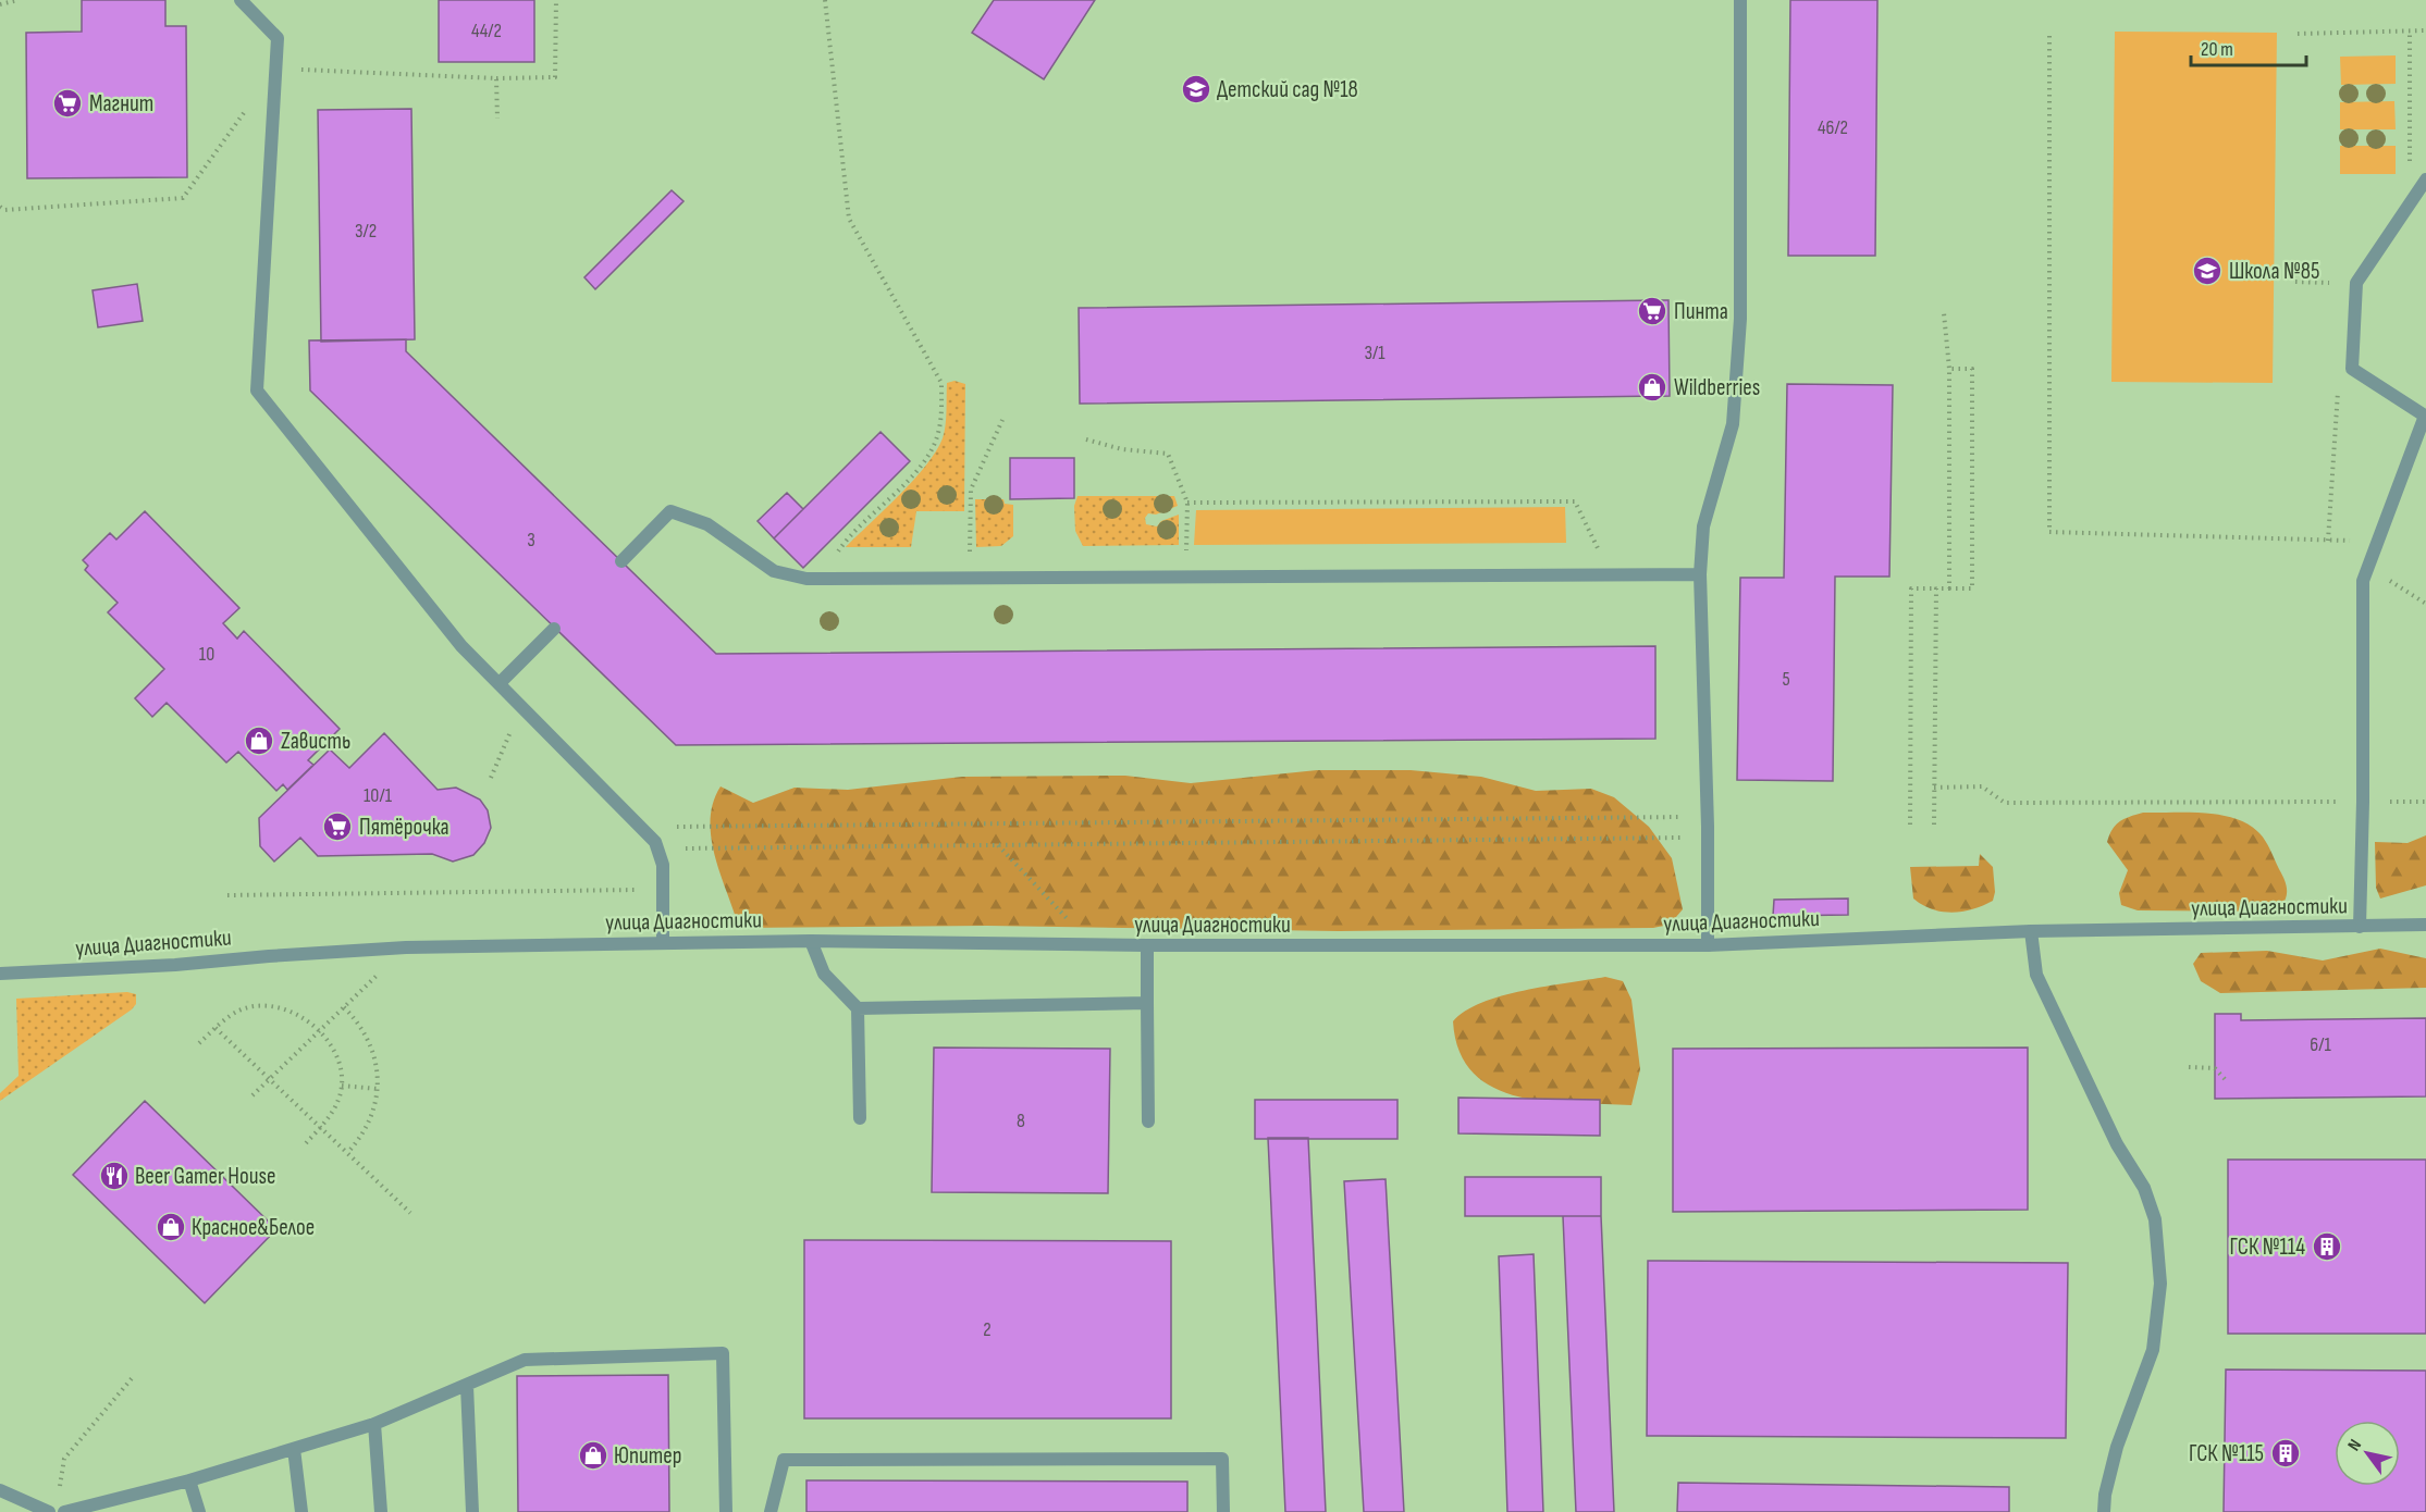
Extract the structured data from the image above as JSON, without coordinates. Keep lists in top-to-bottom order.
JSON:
{
  "streets": {
    "street": ["улица Диагностики"]
  },
  "places": {
    "school or university": ["Детский сад №18", "Школа №85"],
    "supermarket": ["Магнит", "Пинта", "Пятёрочка"],
    "shop": [
      "Wildberries",
      "Zависть",
      "Красное&Белое",
      "Юпитер"
    ],
    "restaurant": ["Beer Gamer House"],
    "building": ["ГСК №114", "ГСК №115"]
  },
  "house_numbers": [
    "44/2",
    "46/2",
    "3/2",
    "3/1",
    "3",
    "10",
    "5",
    "10/1",
    "6/1",
    "8",
    "2"
  ],
  "scale_bar": "20 m",
  "north": "top left"
}
